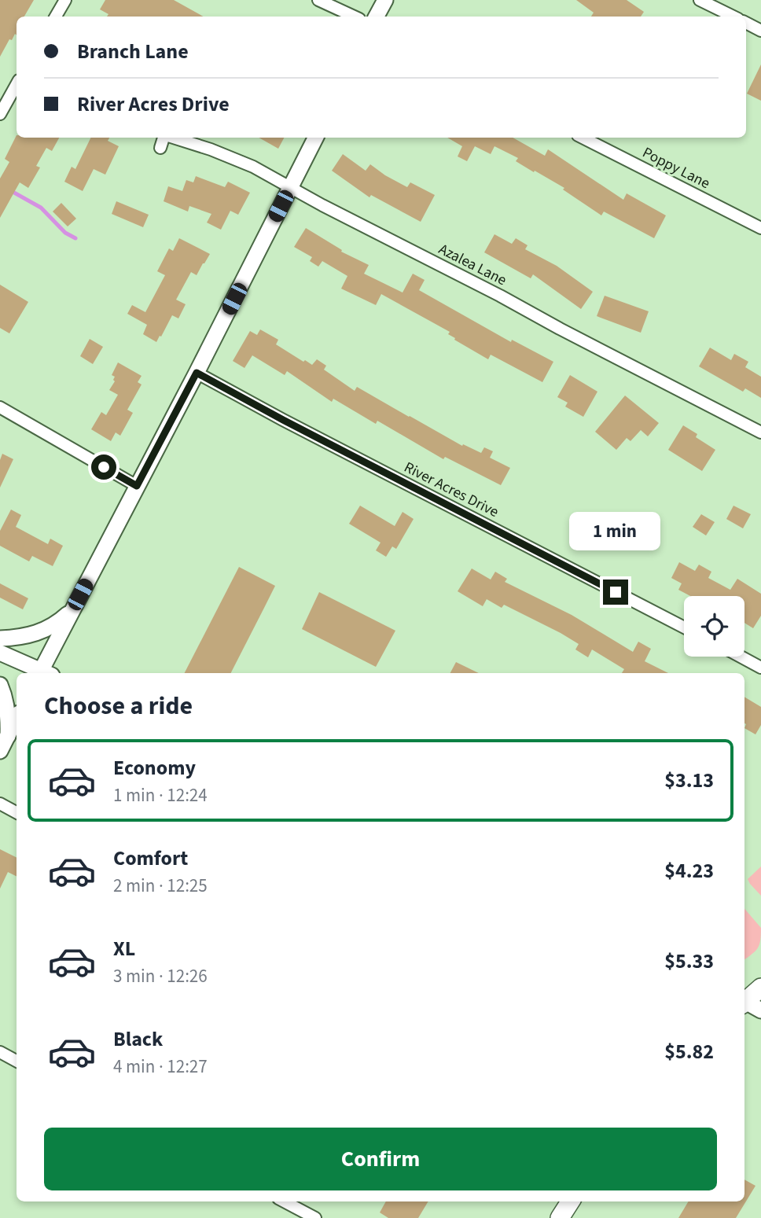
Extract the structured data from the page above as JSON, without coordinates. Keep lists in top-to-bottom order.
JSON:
{
  "streets": {
    "street": ["Poppy Lane", "Azalea Lane", "River Acres Drive"]
  },
  "page": {
    "banner": ["Branch Lane", "River Acres Drive"],
    "bubble": "1 min",
    "heading": "Choose a ride",
    "list": [
      {
        "name": "Economy",
        "note": "1 min · 12:24",
        "value": "$3.13"
      },
      {
        "name": "Comfort",
        "note": "2 min · 12:25",
        "value": "$4.23"
      },
      {
        "name": "XL",
        "note": "3 min · 12:26",
        "value": "$5.33"
      },
      {
        "name": "Black",
        "note": "4 min · 12:27",
        "value": "$5.82"
      }
    ],
    "buttons": "Confirm"
  }
}
